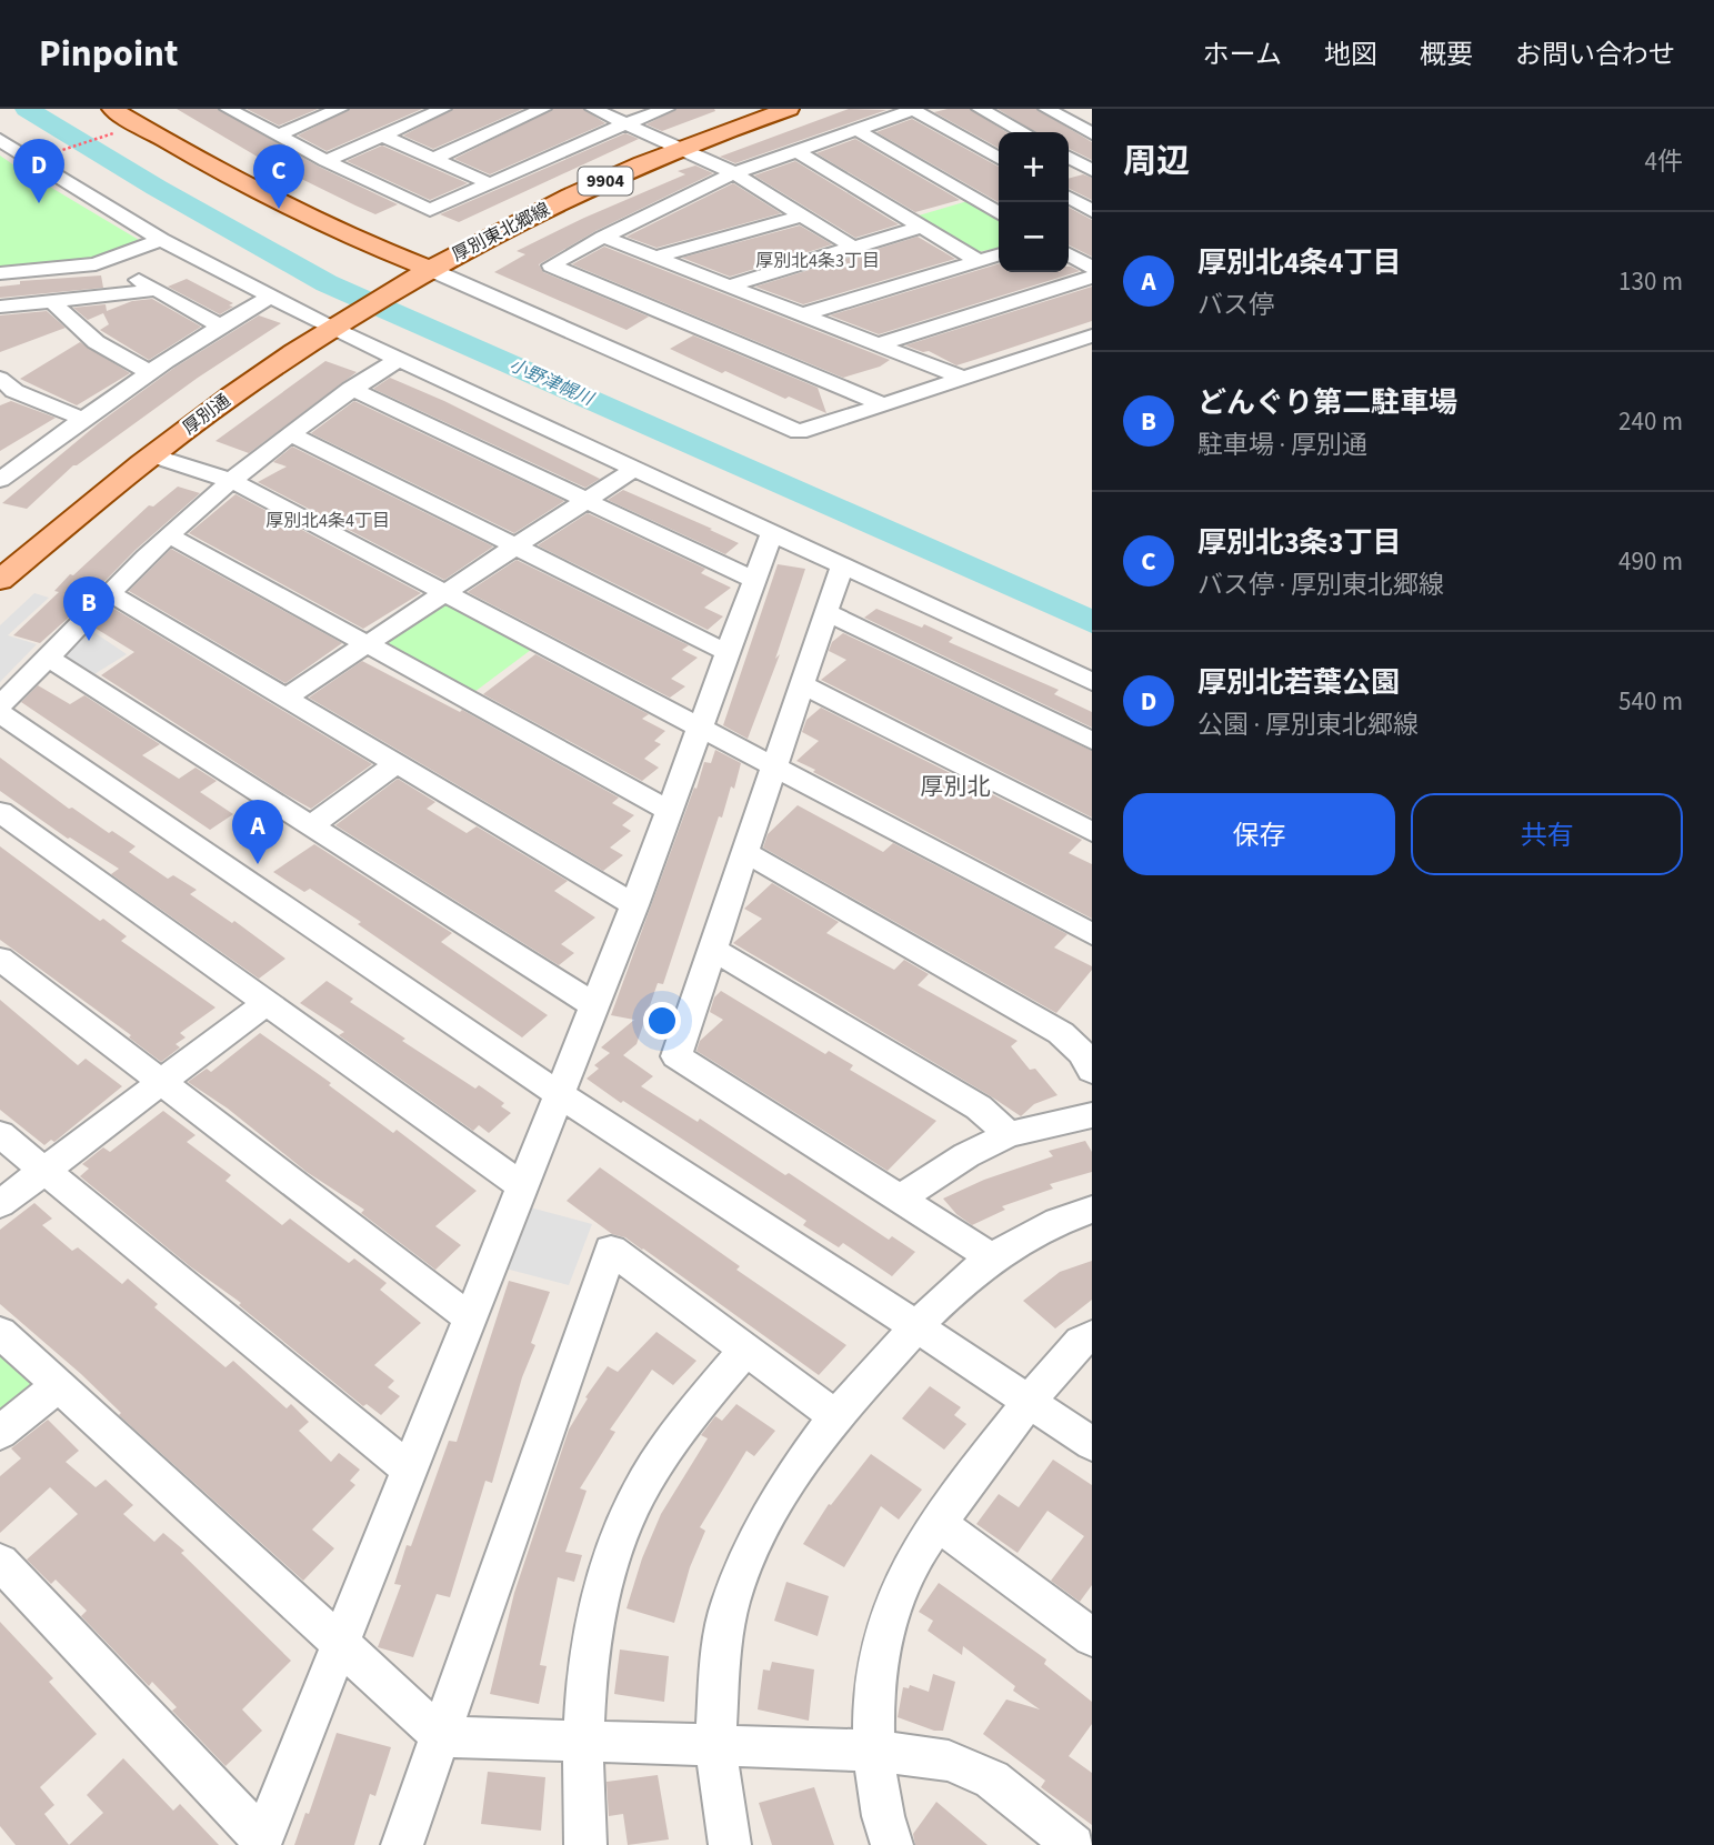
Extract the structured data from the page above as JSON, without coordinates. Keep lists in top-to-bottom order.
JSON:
{
  "streets": {
    "main road": ["9904", "厚別東北郷線", "厚別通"]
  },
  "crossings": [
    ["厚別東北郷線", "厚別通"]
  ],
  "districts": ["厚別北4条3丁目", "厚別北4条4丁目", "厚別北"],
  "water": ["小野津幌川"],
  "page": {
    "header": "Pinpoint",
    "nav": [
      "ホーム",
      "地図",
      "概要",
      "お問い合わせ"
    ],
    "heading": ["周辺", "4件"],
    "map_buttons": ["+", "−"],
    "pins": [
      "D",
      "C",
      "B",
      "A"
    ],
    "list": [
      {
        "mark": "A",
        "name": "厚別北4条4丁目",
        "note": "バス停",
        "value": "130 m"
      },
      {
        "mark": "B",
        "name": "どんぐり第二駐車場",
        "note": "駐車場 · 厚別通",
        "value": "240 m"
      },
      {
        "mark": "C",
        "name": "厚別北3条3丁目",
        "note": "バス停 · 厚別東北郷線",
        "value": "490 m"
      },
      {
        "mark": "D",
        "name": "厚別北若葉公園",
        "note": "公園 · 厚別東北郷線",
        "value": "540 m"
      }
    ],
    "buttons": ["保存", "共有"]
  }
}
